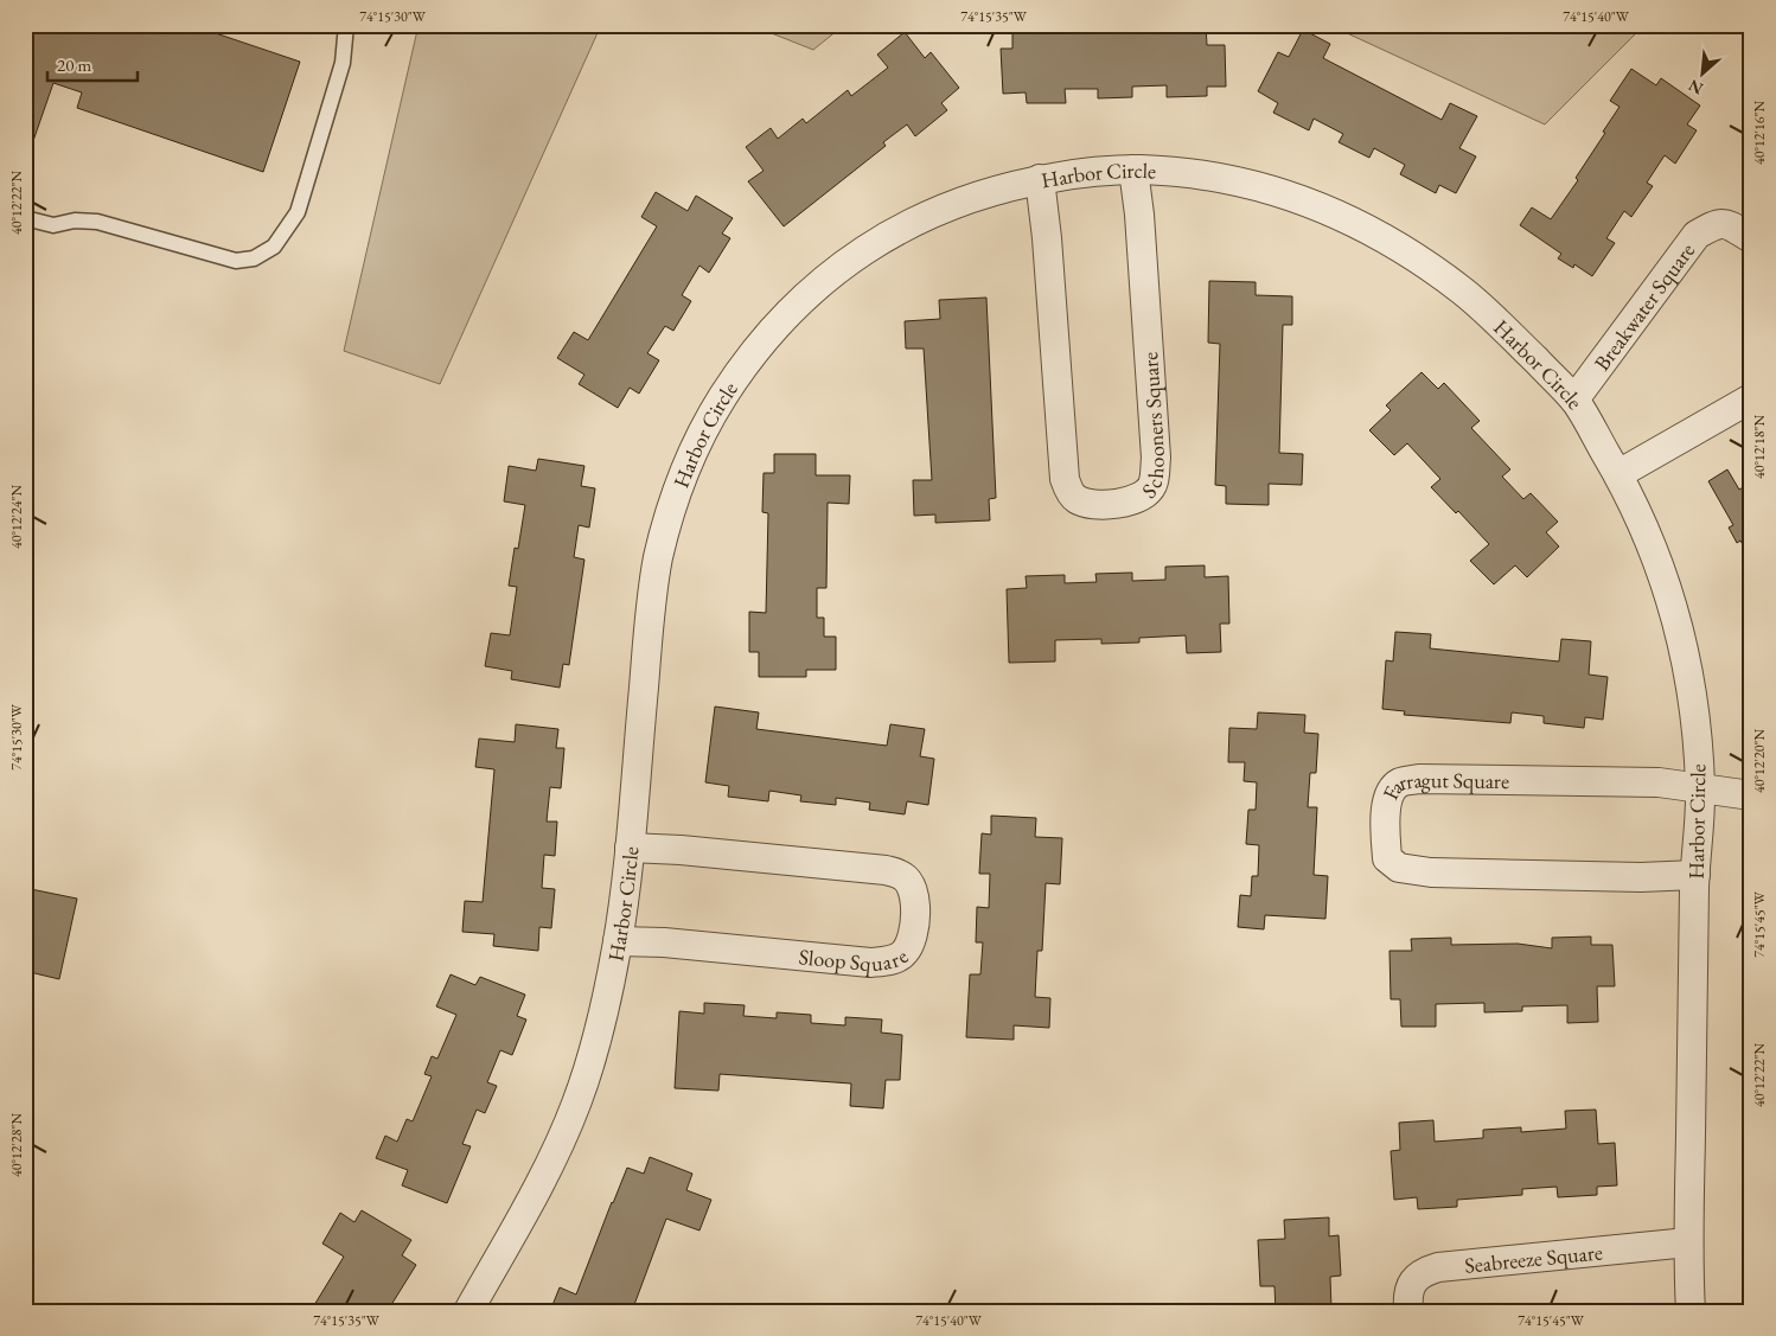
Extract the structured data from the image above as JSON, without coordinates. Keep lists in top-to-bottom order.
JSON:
{
  "streets": {
    "street": [
      "Harbor Circle",
      "Breakwater Square",
      "Schooners Square",
      "Farragut Square",
      "Sloop Square",
      "Seabreeze Square"
    ]
  },
  "crossings": [
    ["Harbor Circle", "Breakwater Square"],
    ["Harbor Circle", "Schooners Square"],
    ["Harbor Circle", "Farragut Square"],
    ["Harbor Circle", "Sloop Square"],
    ["Harbor Circle", "Seabreeze Square"]
  ],
  "scale_bar": "20 m",
  "north": "bottom left",
  "coordinates": [
    "74°15'30\"W",
    "74°15'35\"W",
    "74°15'40\"W",
    "40°12'16\"N",
    "40°12'22\"N",
    "40°12'18\"N",
    "40°12'24\"N",
    "40°12'20\"N",
    "74°15'45\"W",
    "40°12'28\"N"
  ]
}
